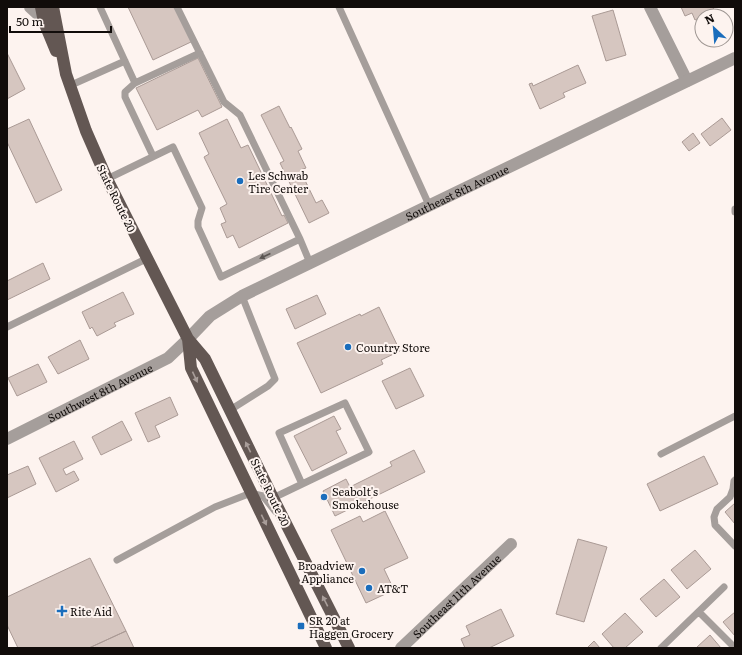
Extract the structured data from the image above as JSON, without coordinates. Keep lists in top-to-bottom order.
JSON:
{
  "streets": {
    "main road": ["State Route 20"],
    "street": ["Southeast 8th Avenue", "Southwest 8th Avenue", "Southeast 11th Avenue"]
  },
  "crossings": [
    ["Southeast 8th Avenue", "State Route 20"],
    ["Southeast 8th Avenue", "Southwest 8th Avenue"],
    ["State Route 20", "Southwest 8th Avenue"]
  ],
  "places": {
    "other": [
      "Les Schwab Tire Center",
      "Country Store",
      "Seabolt's Smokehouse",
      "Broadview Appliance",
      "AT&T"
    ],
    "health": ["Rite Aid"],
    "transit": ["SR 20 at Haggen Grocery"]
  },
  "scale_bar": "50 m",
  "north": "top left"
}
